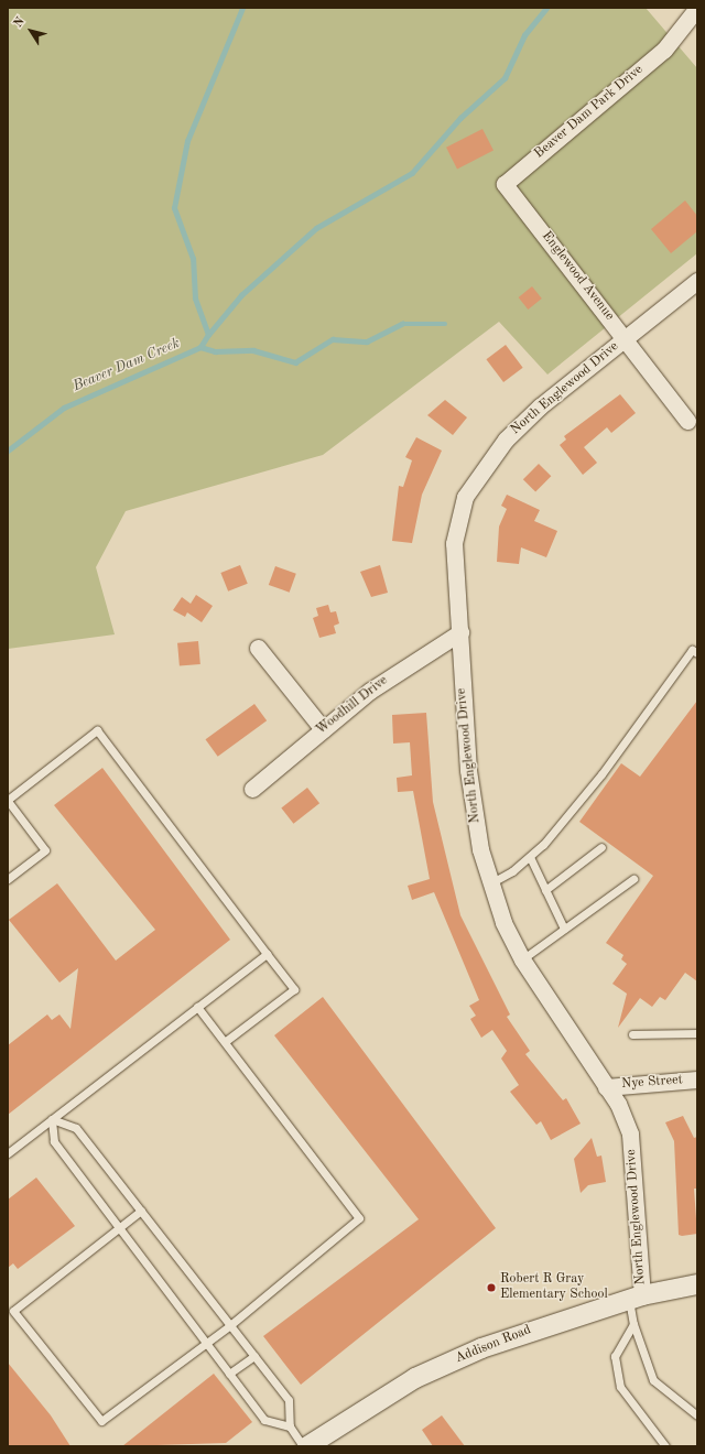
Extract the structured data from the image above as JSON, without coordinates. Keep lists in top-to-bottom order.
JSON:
{
  "streets": {
    "street": [
      "Beaver Dam Park Drive",
      "Englewood Avenue",
      "North Englewood Drive",
      "Woodhill Drive",
      "Nye Street",
      "Addison Road"
    ]
  },
  "crossings": [
    ["Beaver Dam Park Drive", "Englewood Avenue"],
    ["Englewood Avenue", "North Englewood Drive"],
    ["North Englewood Drive", "Woodhill Drive"],
    ["North Englewood Drive", "Nye Street"],
    ["North Englewood Drive", "Addison Road"]
  ],
  "water": ["Beaver Dam Creek"],
  "places": ["Robert R Gray Elementary School"],
  "north": "top left"
}
